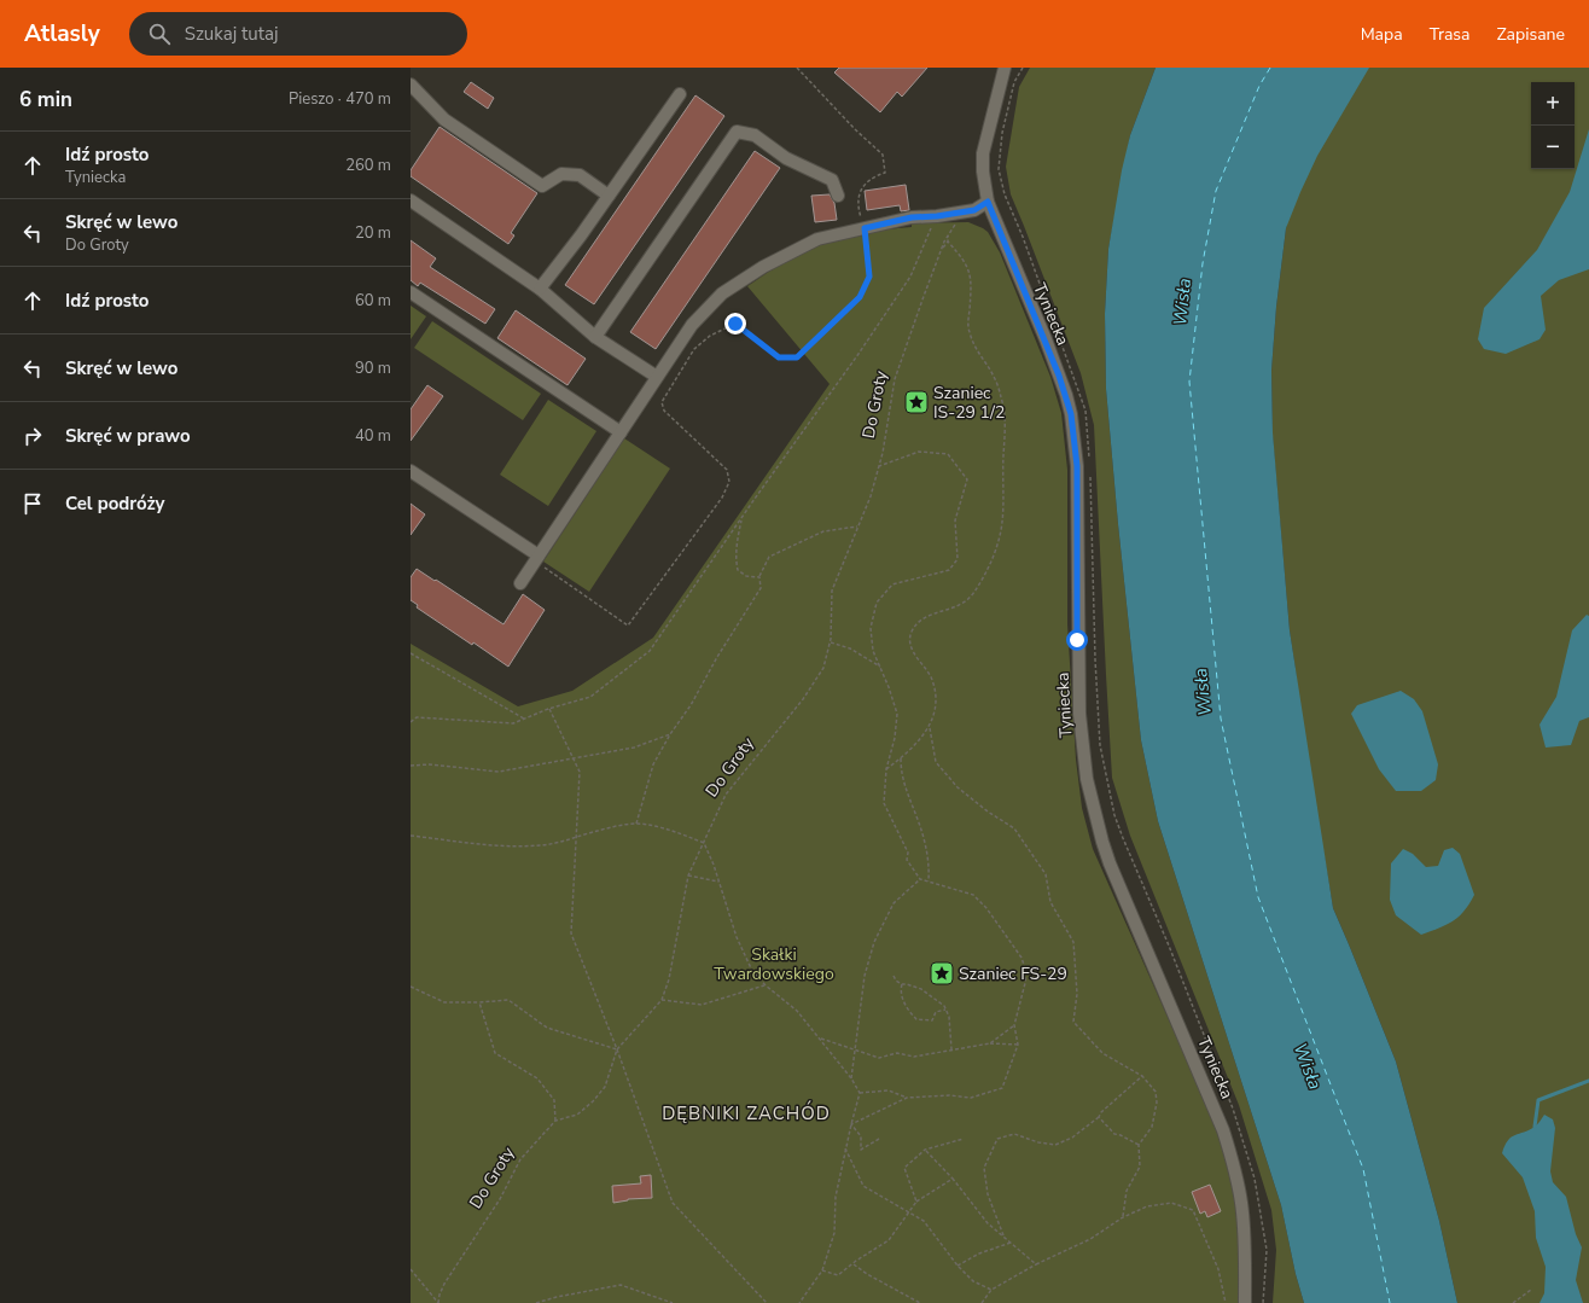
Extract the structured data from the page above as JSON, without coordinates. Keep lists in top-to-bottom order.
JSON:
{
  "streets": {
    "street": ["Tyniecka"],
    "path": ["Do Groty"]
  },
  "districts": ["DĘBNIKI ZACHÓD"],
  "water": ["Wisła"],
  "parks": ["Skałki Twardowskiego"],
  "places": {
    "place": ["Szaniec IS-29 1/2", "Szaniec FS-29"]
  },
  "page": {
    "header": "Atlasly",
    "search": "Szukaj tutaj",
    "nav": ["Mapa", "Trasa", "Zapisane"],
    "heading": ["6 min", "Pieszo · 470 m"],
    "map_buttons": ["+", "−"],
    "list": [
      ["Idź prosto", "Tyniecka", "260 m"],
      ["Skręć w lewo", "Do Groty", "20 m"],
      ["Idź prosto", "60 m"],
      ["Skręć w lewo", "90 m"],
      ["Skręć w prawo", "40 m"],
      "Cel podróży"
    ]
  }
}
